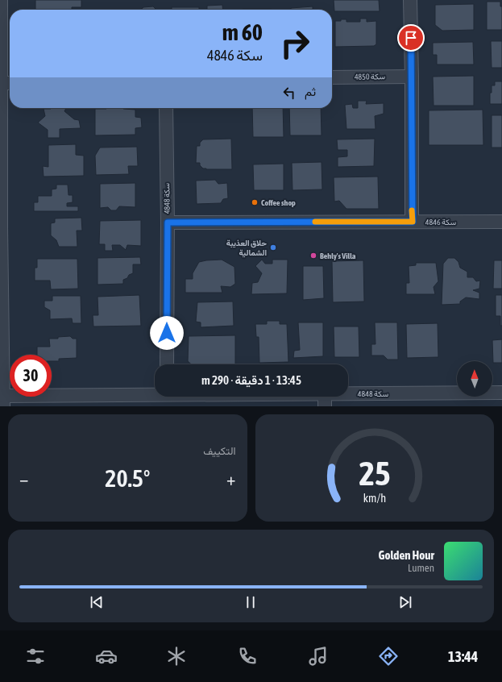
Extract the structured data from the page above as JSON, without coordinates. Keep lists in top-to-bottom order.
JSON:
{
  "streets": {
    "street": ["سكة 4850", "سكة 4848", "سكة 4846"]
  },
  "crossings": [
    ["سكة 4848", "سكة 4846"]
  ],
  "places": ["Coffee shop", "حلاق العذيبة الشمالية", "Behly's Villa"],
  "north": "top",
  "page": {
    "turn": ["60 m", "سكة 4846"],
    "then": "ثم",
    "limit": "30",
    "trip": "13:45 · 1 دقيقة · 290 m",
    "tile": "التكييف",
    "heat": ["−", "20.5°", "+"],
    "song": ["Golden Hour", "Lumen"],
    "tabs": "13:44",
    "gauge": ["25", "km/h"]
  }
}
